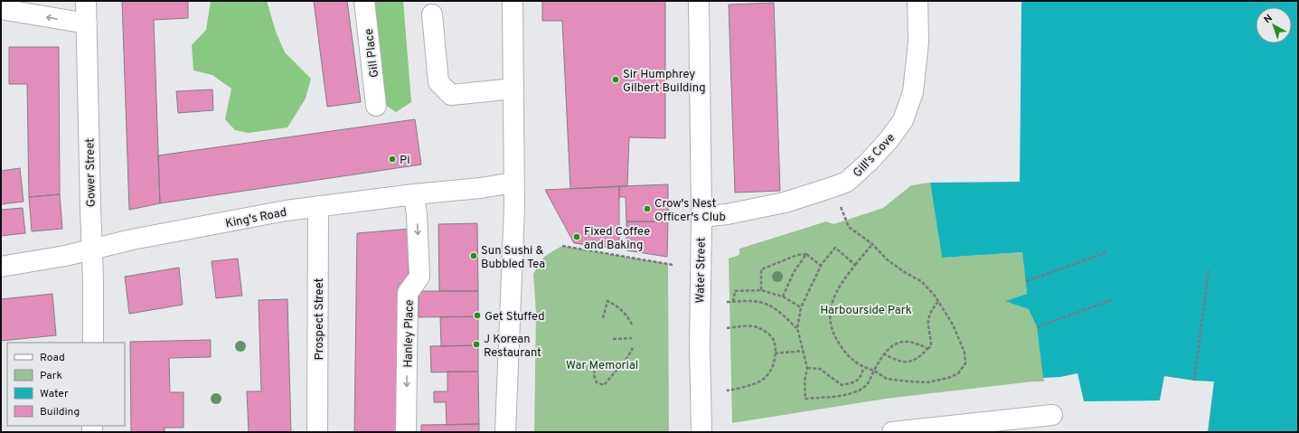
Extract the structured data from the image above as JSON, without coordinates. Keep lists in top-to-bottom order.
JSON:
{
  "streets": {
    "street": [
      "Gill Place",
      "Gill's Cove",
      "Gower Street",
      "King's Road",
      "Water Street",
      "Prospect Street",
      "Hanley Place"
    ]
  },
  "crossings": [
    ["Gill's Cove", "Water Street"],
    ["Gower Street", "King's Road"],
    ["King's Road", "Prospect Street"],
    ["King's Road", "Hanley Place"]
  ],
  "parks": ["Harbourside Park", "War Memorial"],
  "places": [
    "Sir Humphrey Gilbert Building",
    "Pi",
    "Crow's Nest Officer's Club",
    "Fixed Coffee and Baking",
    "Sun Sushi & Bubbled Tea",
    "Get Stuffed",
    "J Korean Restaurant"
  ],
  "legend": [
    "Road",
    "Park",
    "Water",
    "Building"
  ],
  "north": "top left"
}
